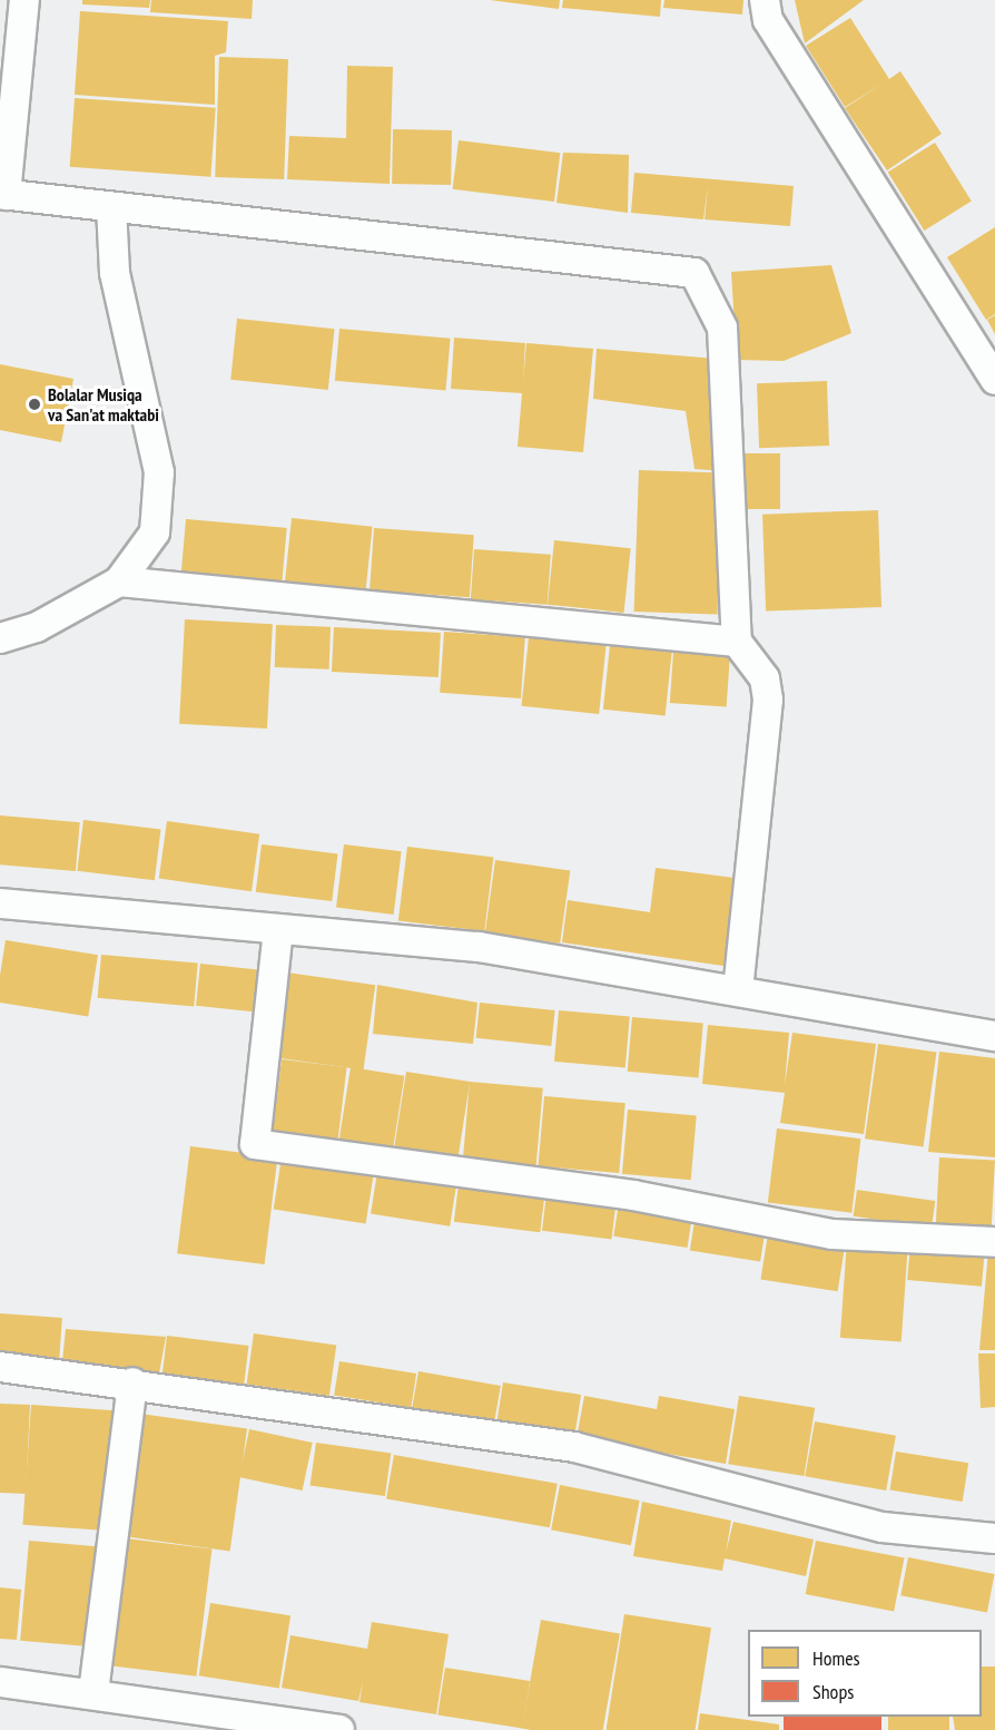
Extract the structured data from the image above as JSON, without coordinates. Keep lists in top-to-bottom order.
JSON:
{
  "places": ["Bolalar Musiqa va San'at maktabi"],
  "legend": ["Homes", "Shops"]
}
